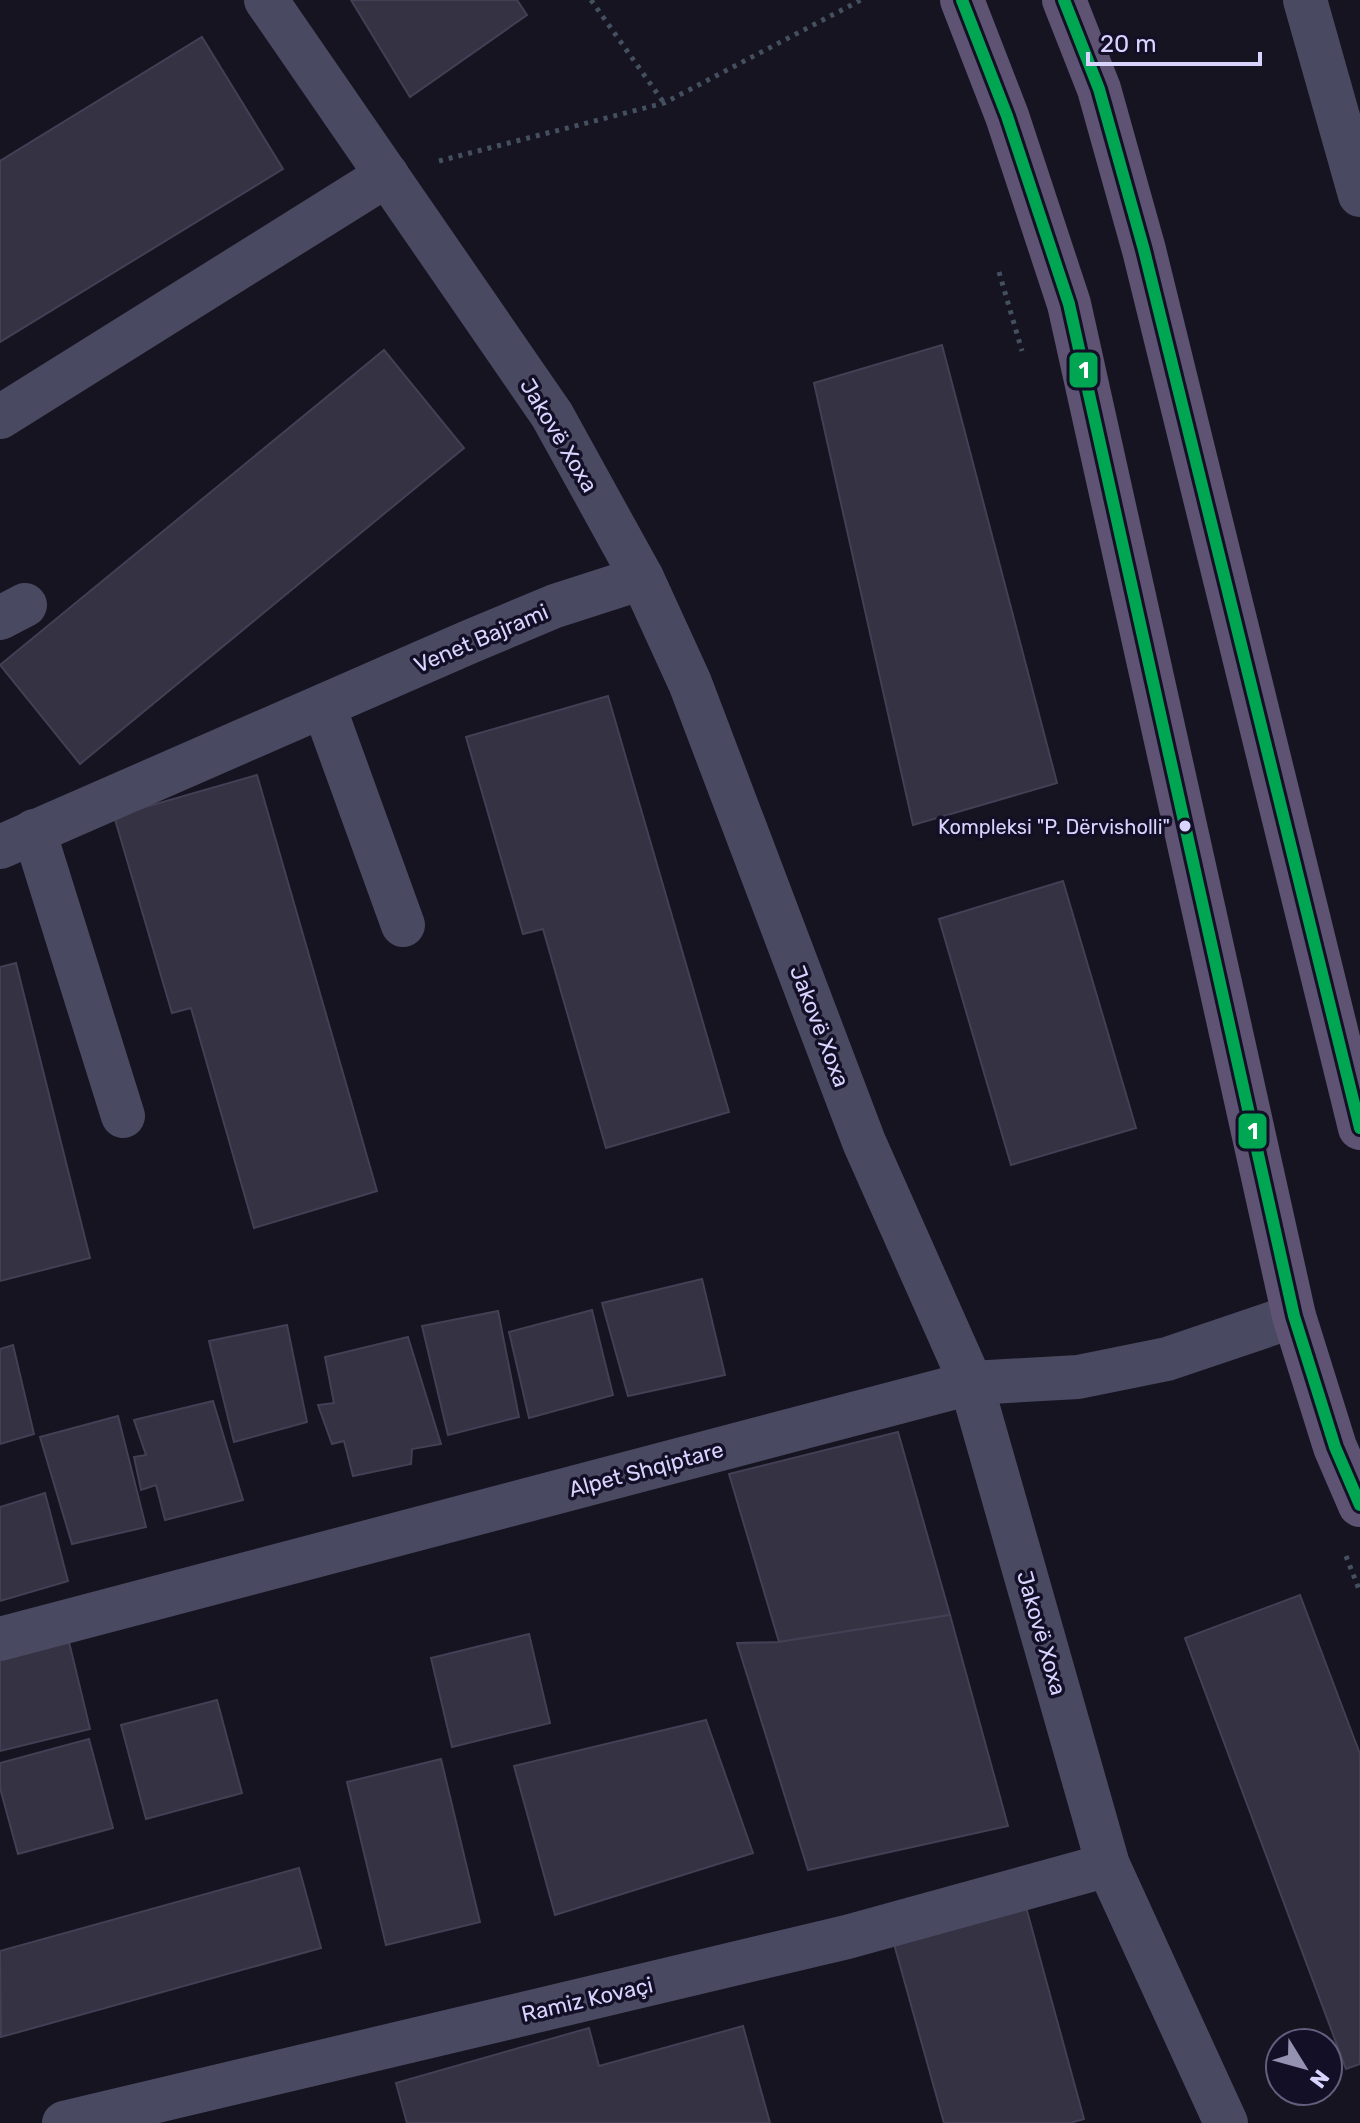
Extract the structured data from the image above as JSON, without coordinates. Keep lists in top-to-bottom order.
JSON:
{
  "streets": {
    "street": [
      "Jakovë Xoxa",
      "Venet Bajrami",
      "Alpet Shqiptare",
      "Ramiz Kovaçi"
    ]
  },
  "crossings": [
    ["Jakovë Xoxa", "Venet Bajrami"],
    ["Jakovë Xoxa", "Alpet Shqiptare"],
    ["Jakovë Xoxa", "Ramiz Kovaçi"]
  ],
  "places": ["Kompleksi \"P. Dërvisholli\""],
  "lines": ["transit line 1"],
  "scale_bar": "20 m",
  "north": "bottom right"
}
